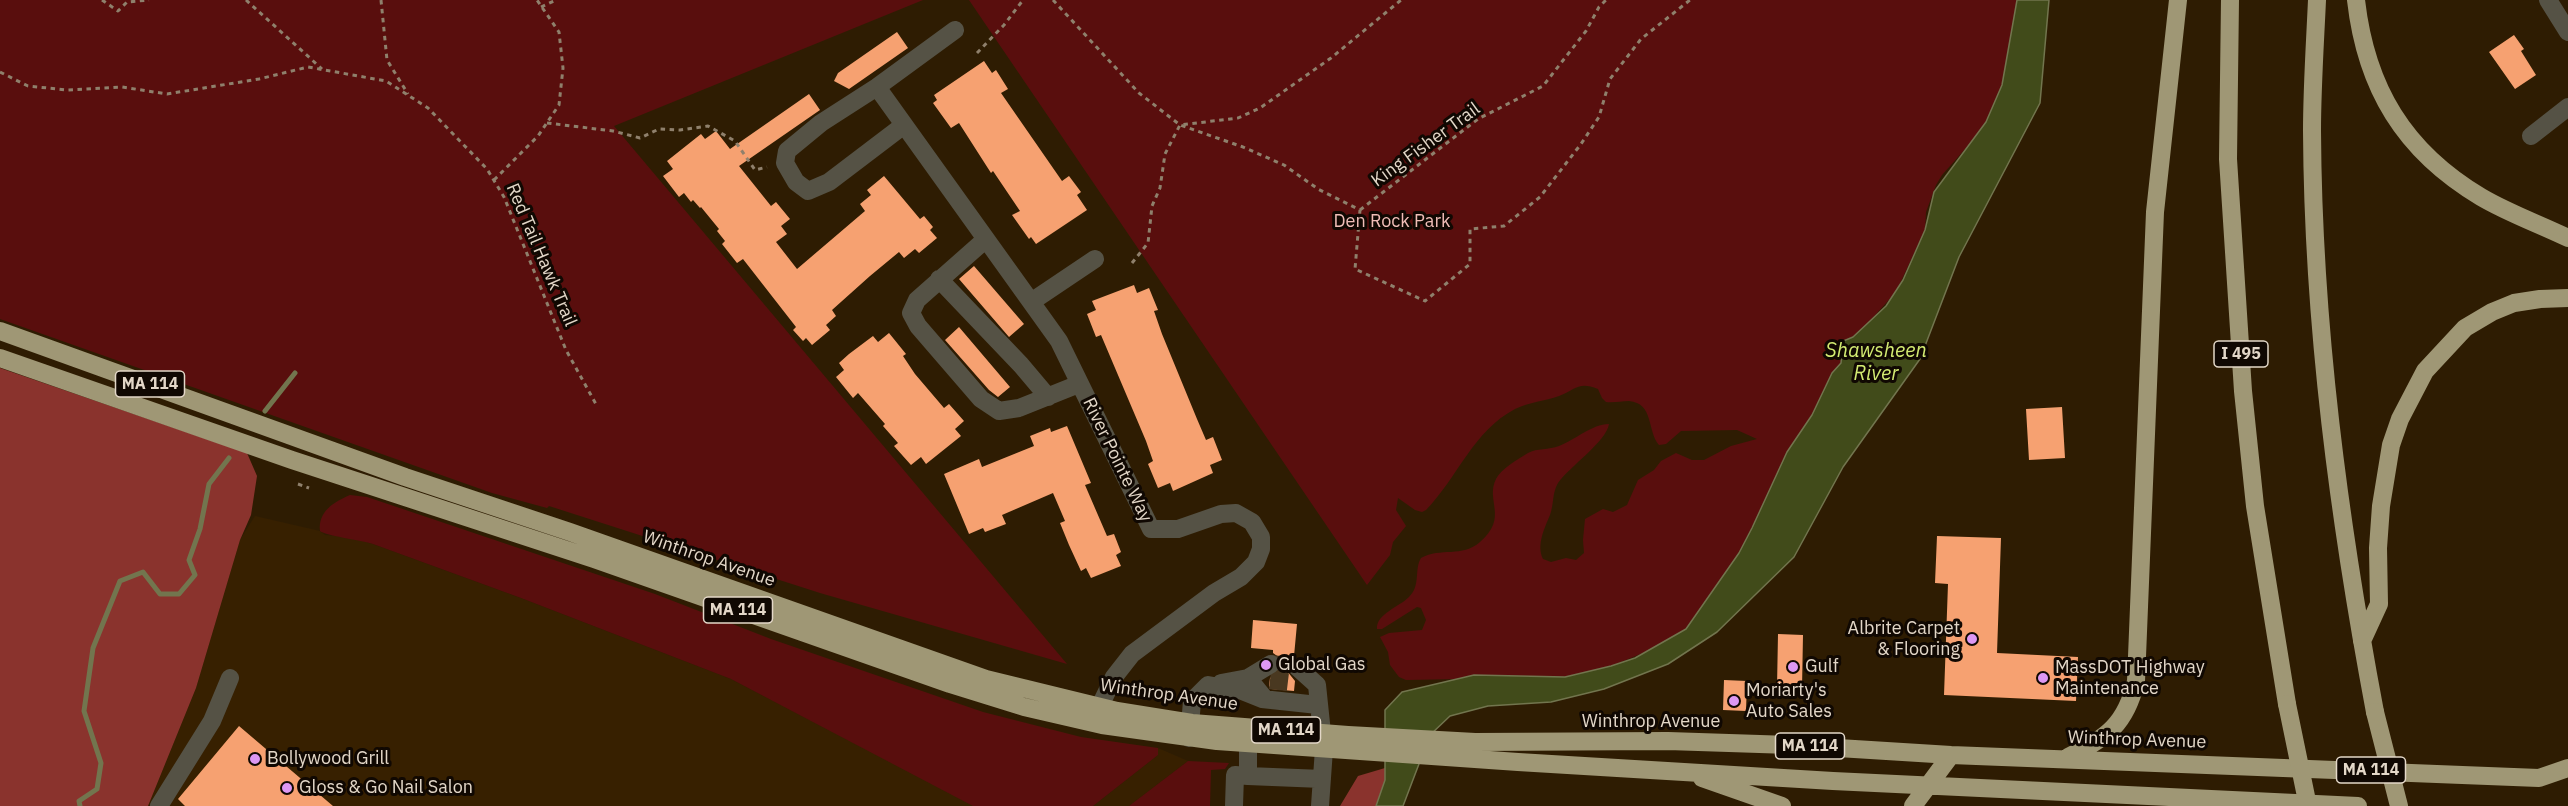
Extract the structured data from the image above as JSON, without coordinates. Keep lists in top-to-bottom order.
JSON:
{
  "streets": {
    "highway": ["I 495", "MA 114", "Winthrop Avenue"],
    "street": ["River Pointe Way"],
    "path": ["King Fisher Trail", "Red Tail Hawk Trail"]
  },
  "crossings": [
    ["River Pointe Way", "Winthrop Avenue"]
  ],
  "water": ["Shawsheen River"],
  "parks": ["Den Rock Park"],
  "places": [
    "Albrite Carpet & Flooring",
    "Global Gas",
    "Gulf",
    "MassDOT Highway Maintenance",
    "Moriarty's Auto Sales",
    "Bollywood Grill",
    "Gloss & Go Nail Salon"
  ]
}
